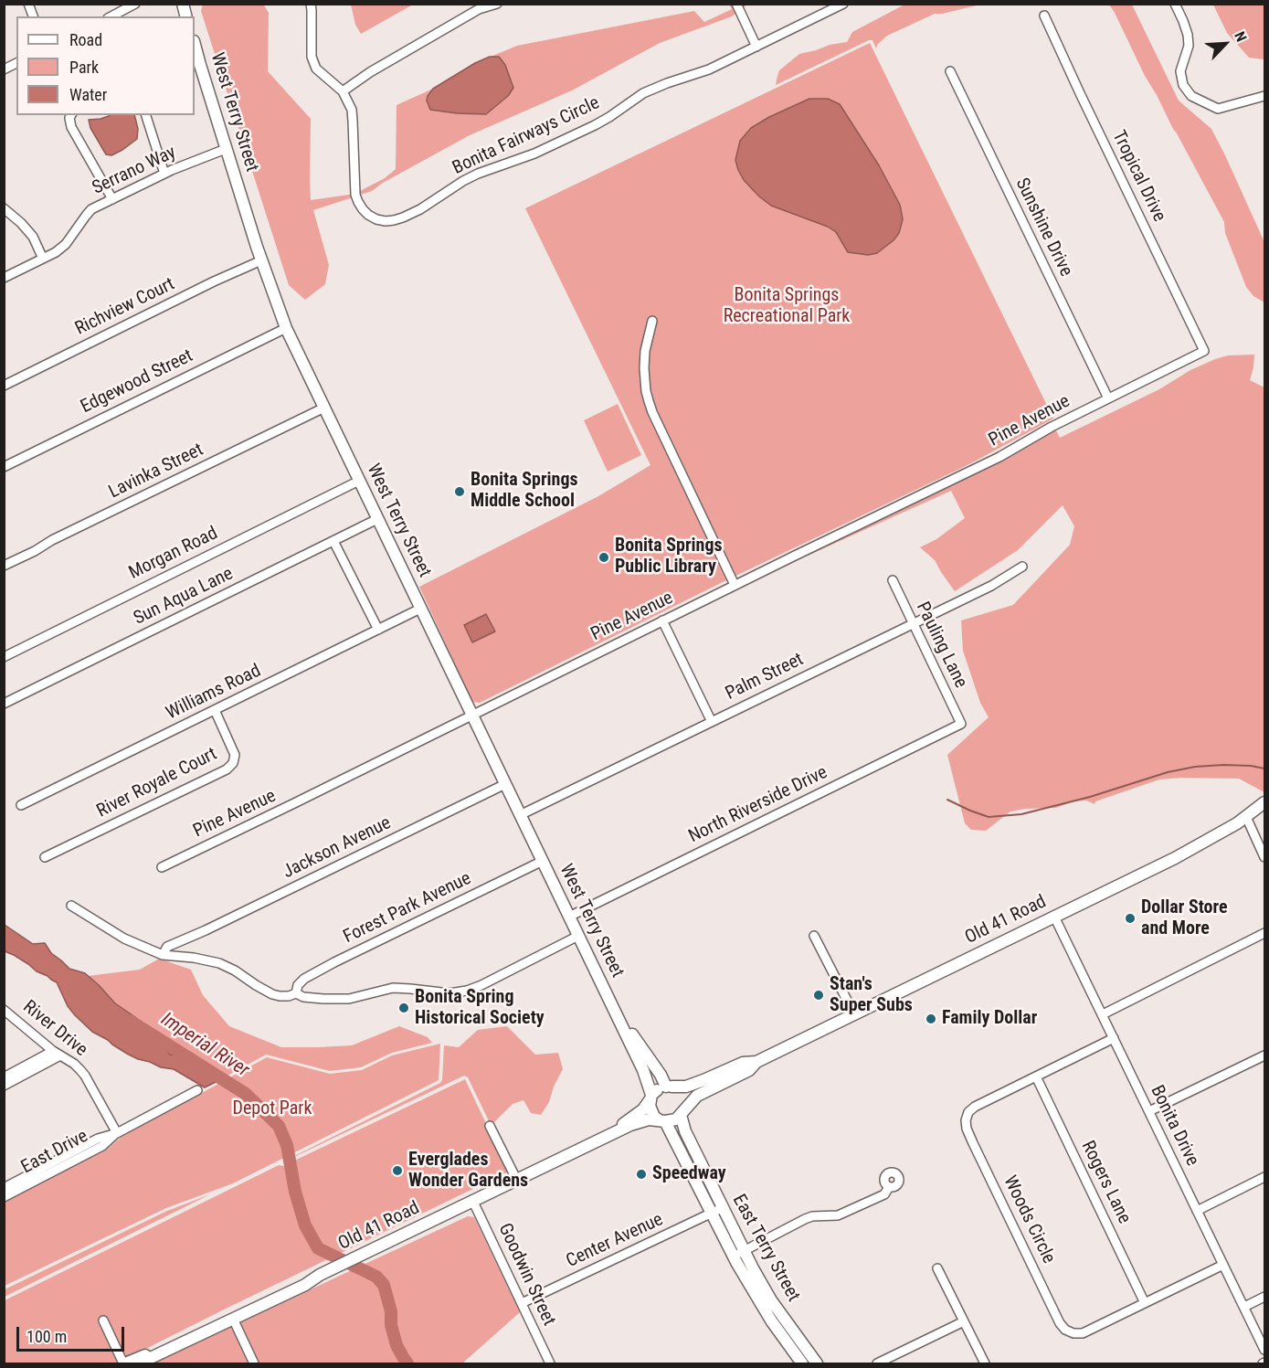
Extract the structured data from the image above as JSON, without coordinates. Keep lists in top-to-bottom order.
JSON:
{
  "streets": {
    "street": [
      "West Terry Street",
      "Bonita Fairways Circle",
      "Serrano Way",
      "Tropical Drive",
      "Sunshine Drive",
      "Richview Court",
      "Edgewood Street",
      "Pine Avenue",
      "Lavinka Street",
      "Morgan Road",
      "Sun Aqua Lane",
      "Pauling Lane",
      "Palm Street",
      "Williams Road",
      "River Royale Court",
      "North Riverside Drive",
      "Jackson Avenue",
      "Forest Park Avenue",
      "Old 41 Road",
      "River Drive",
      "Bonita Drive",
      "East Drive",
      "Rogers Lane",
      "Woods Circle",
      "Center Avenue",
      "East Terry Street",
      "Goodwin Street"
    ]
  },
  "crossings": [
    ["West Terry Street", "Serrano Way"],
    ["West Terry Street", "Richview Court"],
    ["West Terry Street", "Edgewood Street"],
    ["West Terry Street", "Pine Avenue"],
    ["West Terry Street", "Lavinka Street"],
    ["West Terry Street", "Morgan Road"],
    ["West Terry Street", "Sun Aqua Lane"],
    ["West Terry Street", "Palm Street"],
    ["West Terry Street", "Williams Road"],
    ["West Terry Street", "North Riverside Drive"],
    ["West Terry Street", "Jackson Avenue"],
    ["West Terry Street", "Forest Park Avenue"],
    ["West Terry Street", "Old 41 Road"],
    ["West Terry Street", "East Terry Street"],
    ["Tropical Drive", "Pine Avenue"],
    ["Sunshine Drive", "Pine Avenue"],
    ["Pauling Lane", "Palm Street"],
    ["Pauling Lane", "North Riverside Drive"],
    ["Williams Road", "River Royale Court"],
    ["Old 41 Road", "Bonita Drive"],
    ["Old 41 Road", "East Terry Street"],
    ["Old 41 Road", "Goodwin Street"],
    ["River Drive", "East Drive"],
    ["Bonita Drive", "Woods Circle"],
    ["Rogers Lane", "Woods Circle"],
    ["Center Avenue", "East Terry Street"],
    ["Center Avenue", "Goodwin Street"]
  ],
  "water": ["Imperial River"],
  "parks": ["Bonita Springs Recreational Park", "Depot Park"],
  "places": [
    "Bonita Springs Middle School",
    "Bonita Springs Public Library",
    "Dollar Store and More",
    "Stan's Super Subs",
    "Bonita Spring Historical Society",
    "Family Dollar",
    "Everglades Wonder Gardens",
    "Speedway"
  ],
  "legend": ["Road", "Park", "Water"],
  "scale_bar": "100 m",
  "north": "top right"
}
